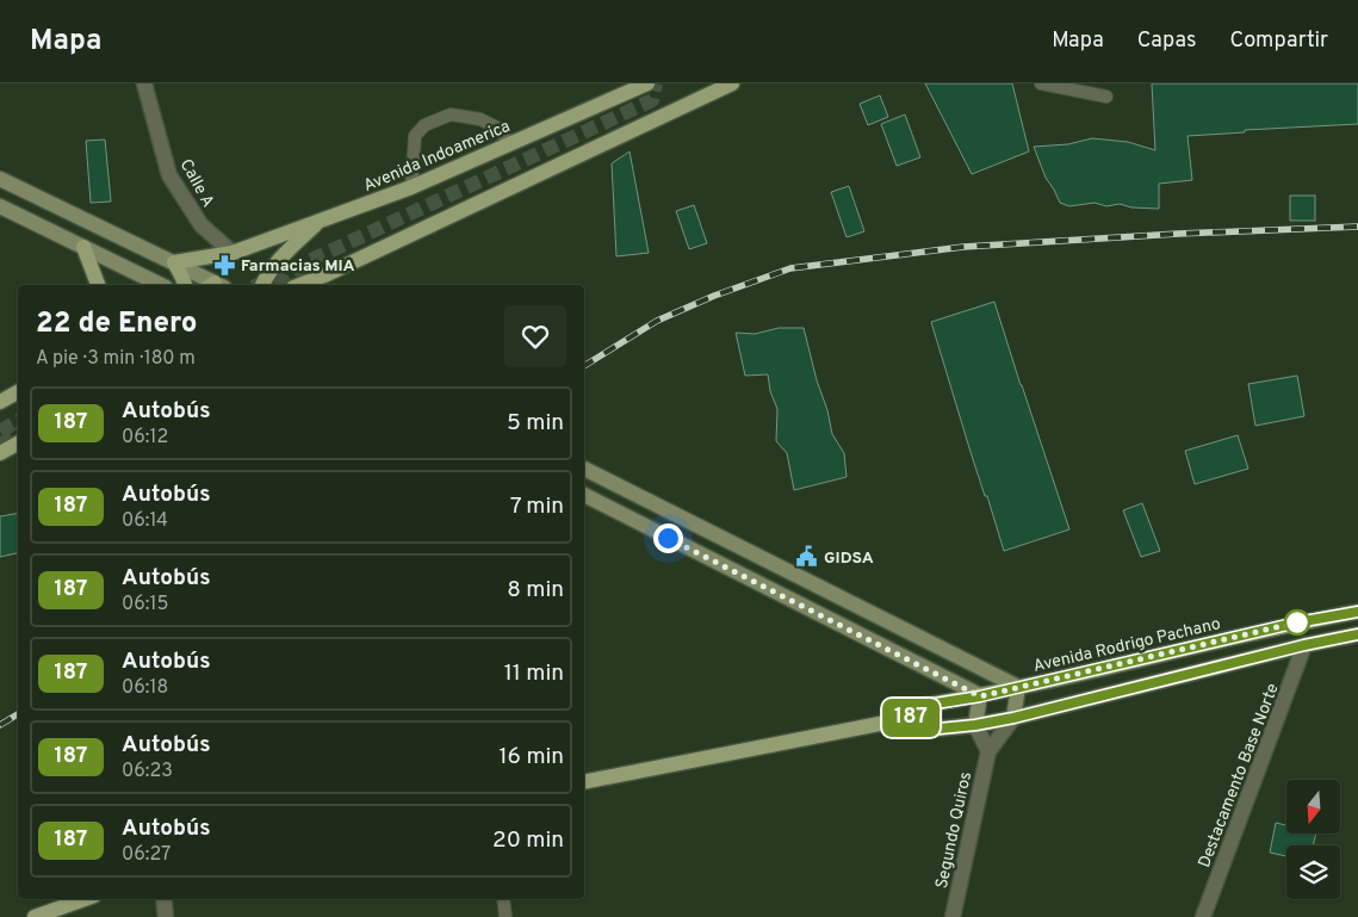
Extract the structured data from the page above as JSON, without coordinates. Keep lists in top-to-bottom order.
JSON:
{
  "streets": {
    "main road": ["Avenida Indoamerica", "Avenida Rodrigo Pachano"],
    "street": ["Calle A", "Destacamento Base Norte", "Segundo Quiros"]
  },
  "places": {
    "pharmacy": ["Farmacias MIA"],
    "public building": ["GIDSA"]
  },
  "lines": ["bus line 187"],
  "north": "bottom",
  "page": {
    "header": "Mapa",
    "nav": ["Mapa", "Capas", "Compartir"],
    "on_map": "187",
    "heading": ["22 de Enero", "A pie · 3 min · 180 m"],
    "list": [
      {
        "mark": "187",
        "name": "Autobús",
        "note": "06:12",
        "value": "5 min"
      },
      {
        "mark": "187",
        "name": "Autobús",
        "note": "06:14",
        "value": "7 min"
      },
      {
        "mark": "187",
        "name": "Autobús",
        "note": "06:15",
        "value": "8 min"
      },
      {
        "mark": "187",
        "name": "Autobús",
        "note": "06:18",
        "value": "11 min"
      },
      {
        "mark": "187",
        "name": "Autobús",
        "note": "06:23",
        "value": "16 min"
      },
      {
        "mark": "187",
        "name": "Autobús",
        "note": "06:27",
        "value": "20 min"
      }
    ]
  }
}
